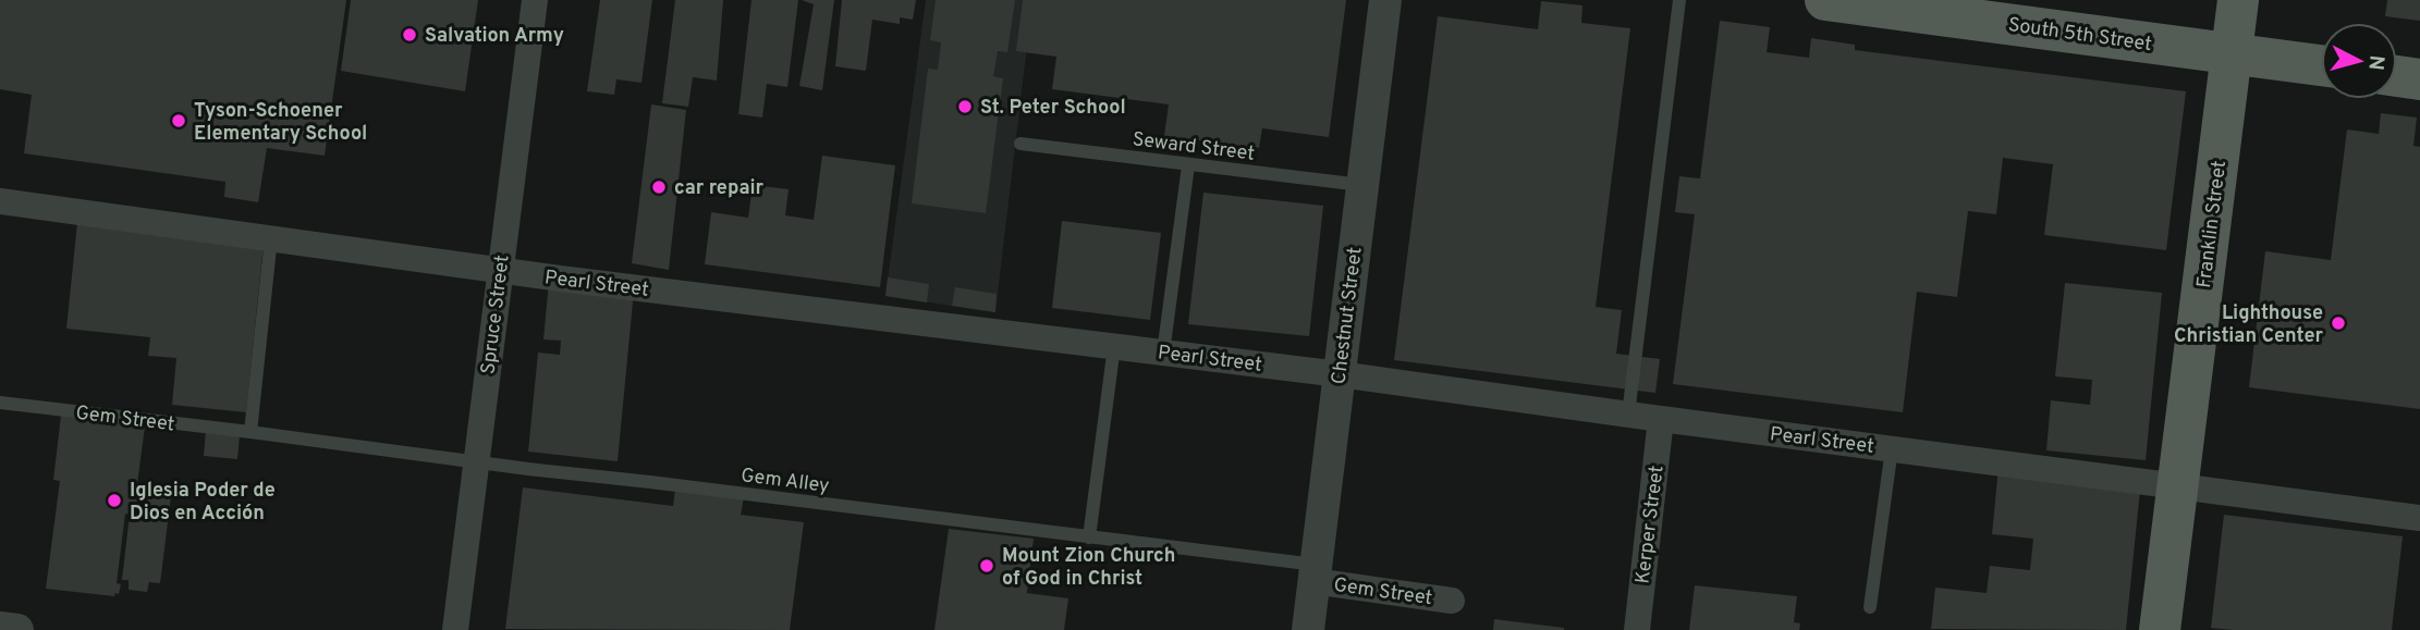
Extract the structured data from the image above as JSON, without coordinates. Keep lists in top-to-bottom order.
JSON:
{
  "streets": {
    "main road": ["South 5th Street", "Franklin Street"],
    "street": [
      "Pearl Street",
      "Spruce Street",
      "Chestnut Street",
      "Gem Street",
      "Kerper Street"
    ],
    "lane": ["Seward Street", "Gem Alley"]
  },
  "crossings": [
    ["South 5th Street", "Franklin Street"],
    ["Seward Street", "Chestnut Street"],
    ["Franklin Street", "Pearl Street"],
    ["Pearl Street", "Spruce Street"],
    ["Pearl Street", "Chestnut Street"],
    ["Pearl Street", "Kerper Street"],
    ["Spruce Street", "Gem Alley"],
    ["Chestnut Street", "Gem Street"],
    ["Chestnut Street", "Gem Alley"],
    ["Gem Street", "Gem Alley"]
  ],
  "places": [
    "Salvation Army",
    "St. Peter School",
    "Tyson-Schoener Elementary School",
    "car repair",
    "Lighthouse Christian Center",
    "Iglesia Poder de Dios en Acción",
    "Mount Zion Church of God in Christ"
  ],
  "north": "right"
}
